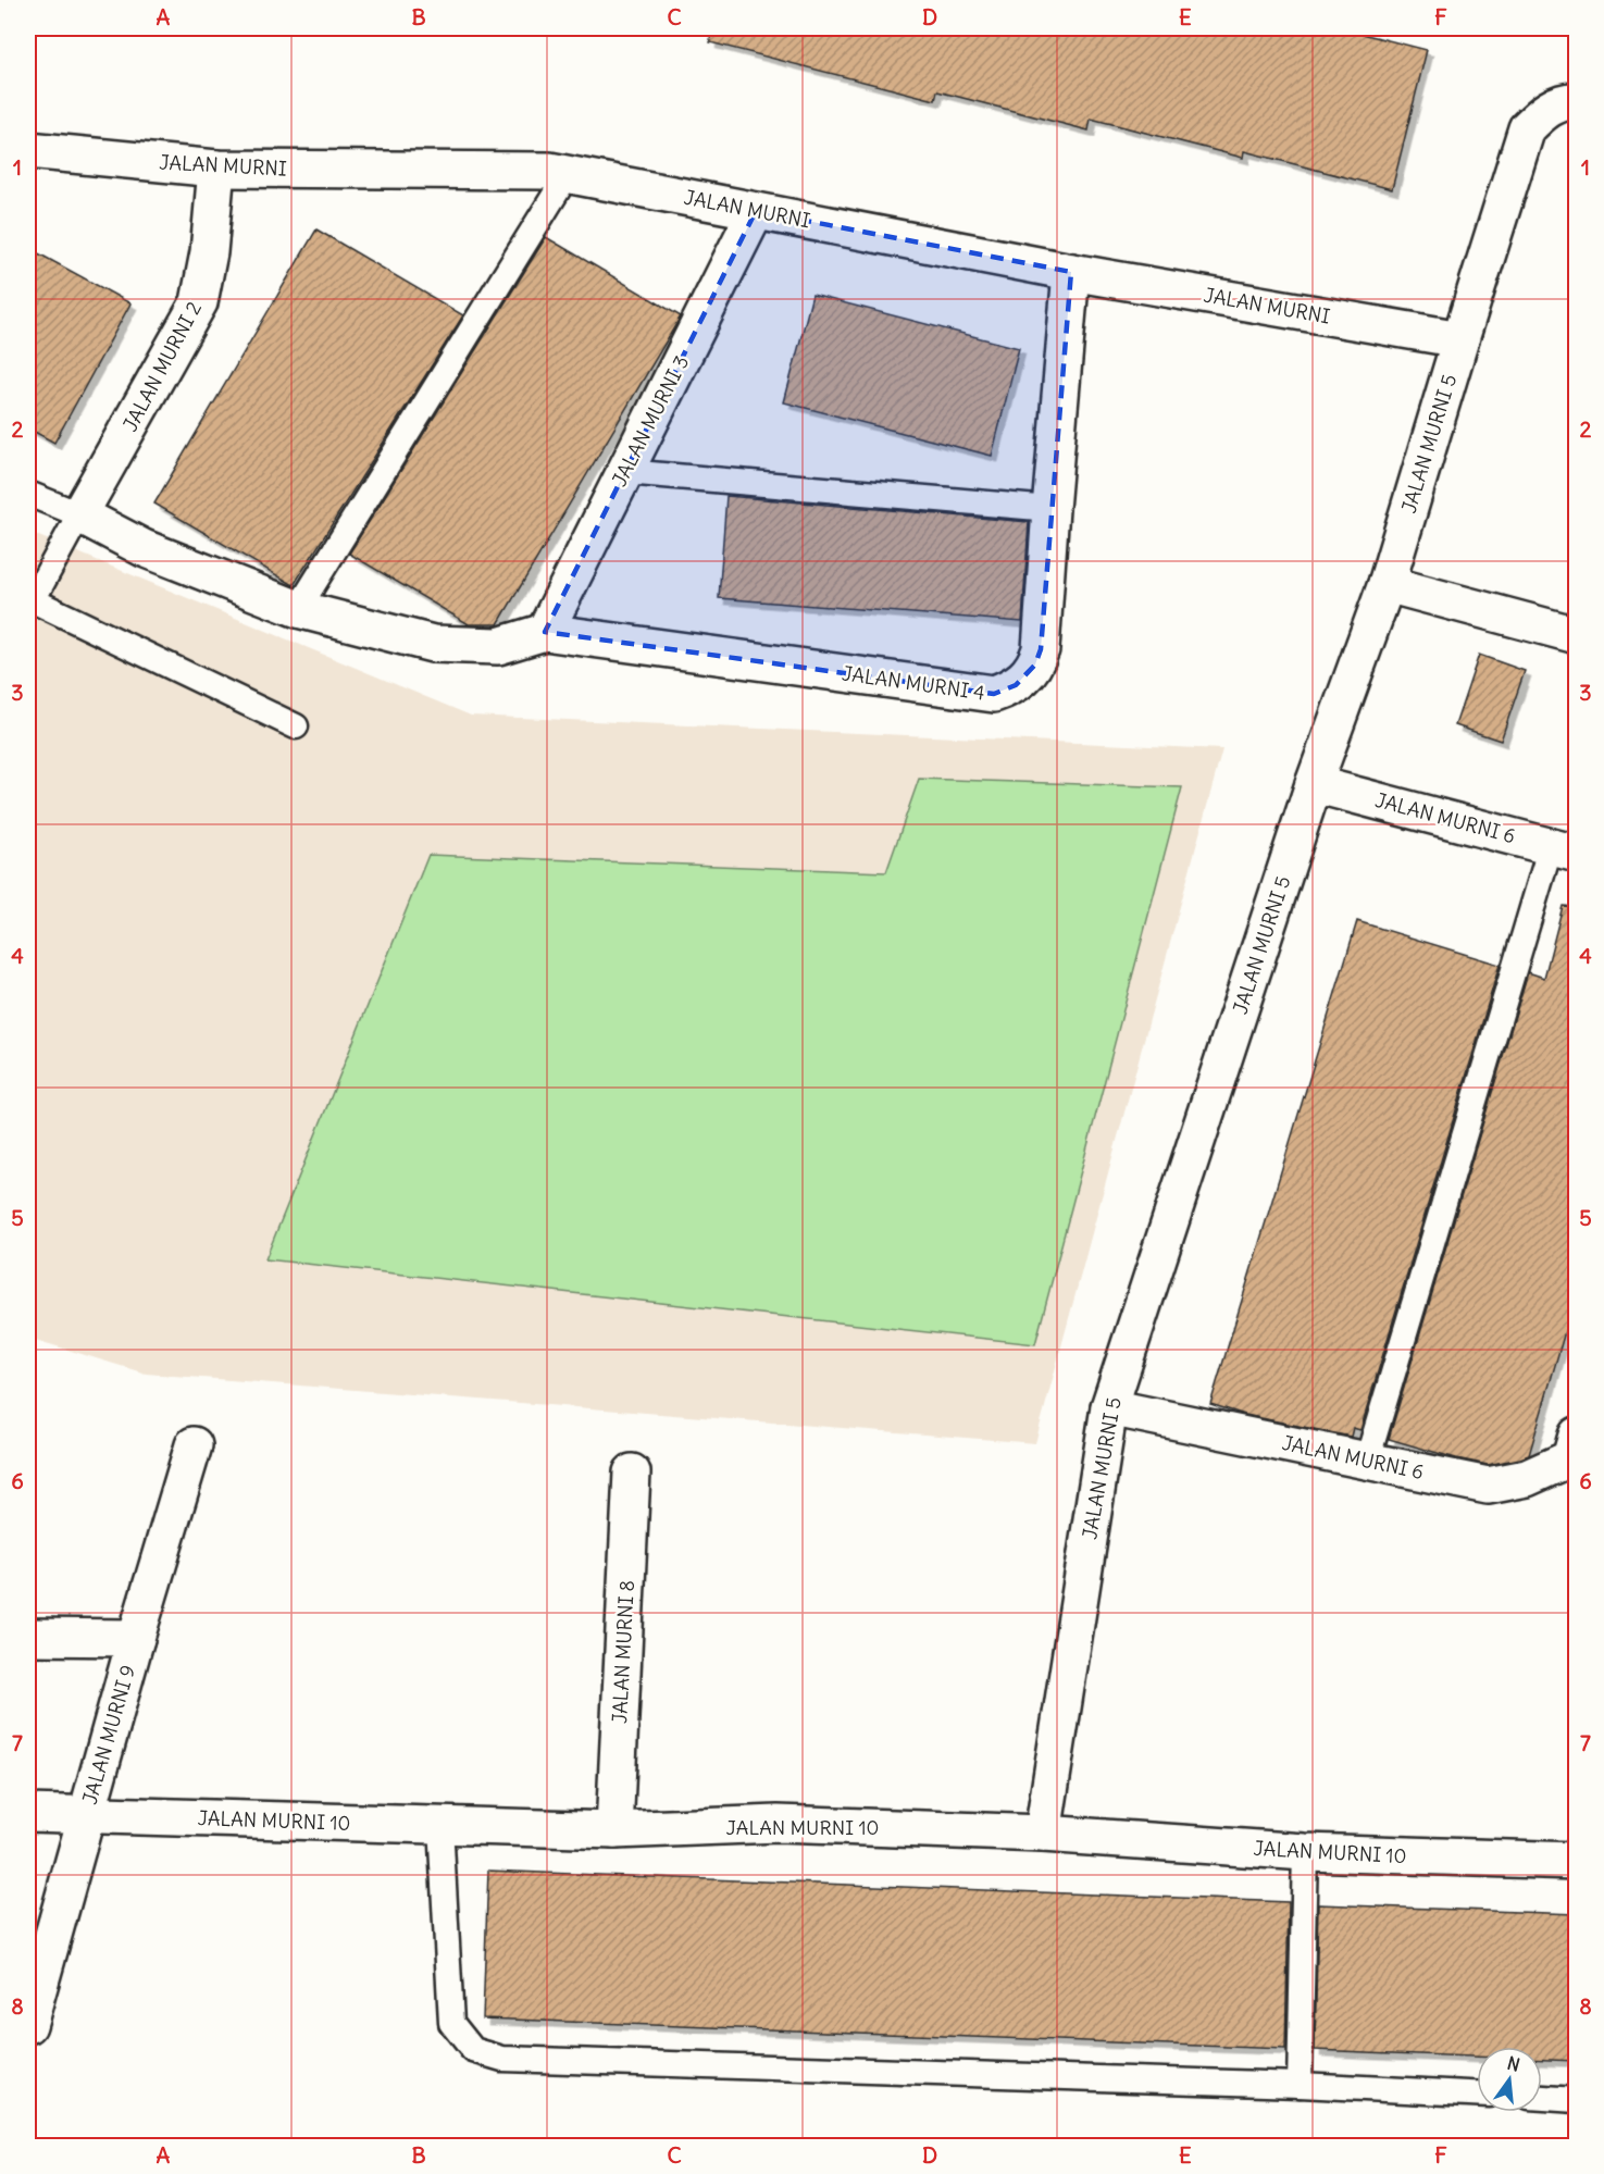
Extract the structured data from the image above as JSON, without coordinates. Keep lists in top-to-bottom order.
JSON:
{
  "streets": {
    "street": [
      "JALAN MURNI",
      "JALAN MURNI 2",
      "JALAN MURNI 3",
      "JALAN MURNI 5",
      "JALAN MURNI 4",
      "JALAN MURNI 6",
      "JALAN MURNI 8",
      "JALAN MURNI 9",
      "JALAN MURNI 10"
    ]
  },
  "crossings": [
    ["JALAN MURNI", "JALAN MURNI 2"],
    ["JALAN MURNI", "JALAN MURNI 3"],
    ["JALAN MURNI", "JALAN MURNI 5"],
    ["JALAN MURNI", "JALAN MURNI 4"],
    ["JALAN MURNI 3", "JALAN MURNI 4"],
    ["JALAN MURNI 5", "JALAN MURNI 6"],
    ["JALAN MURNI 5", "JALAN MURNI 10"],
    ["JALAN MURNI 8", "JALAN MURNI 10"],
    ["JALAN MURNI 9", "JALAN MURNI 10"]
  ],
  "north": "top",
  "grid": {
    "columns": [
      "A",
      "B",
      "C",
      "D",
      "E",
      "F"
    ],
    "rows": [
      "1",
      "2",
      "3",
      "4",
      "5",
      "6",
      "7",
      "8"
    ]
  }
}
